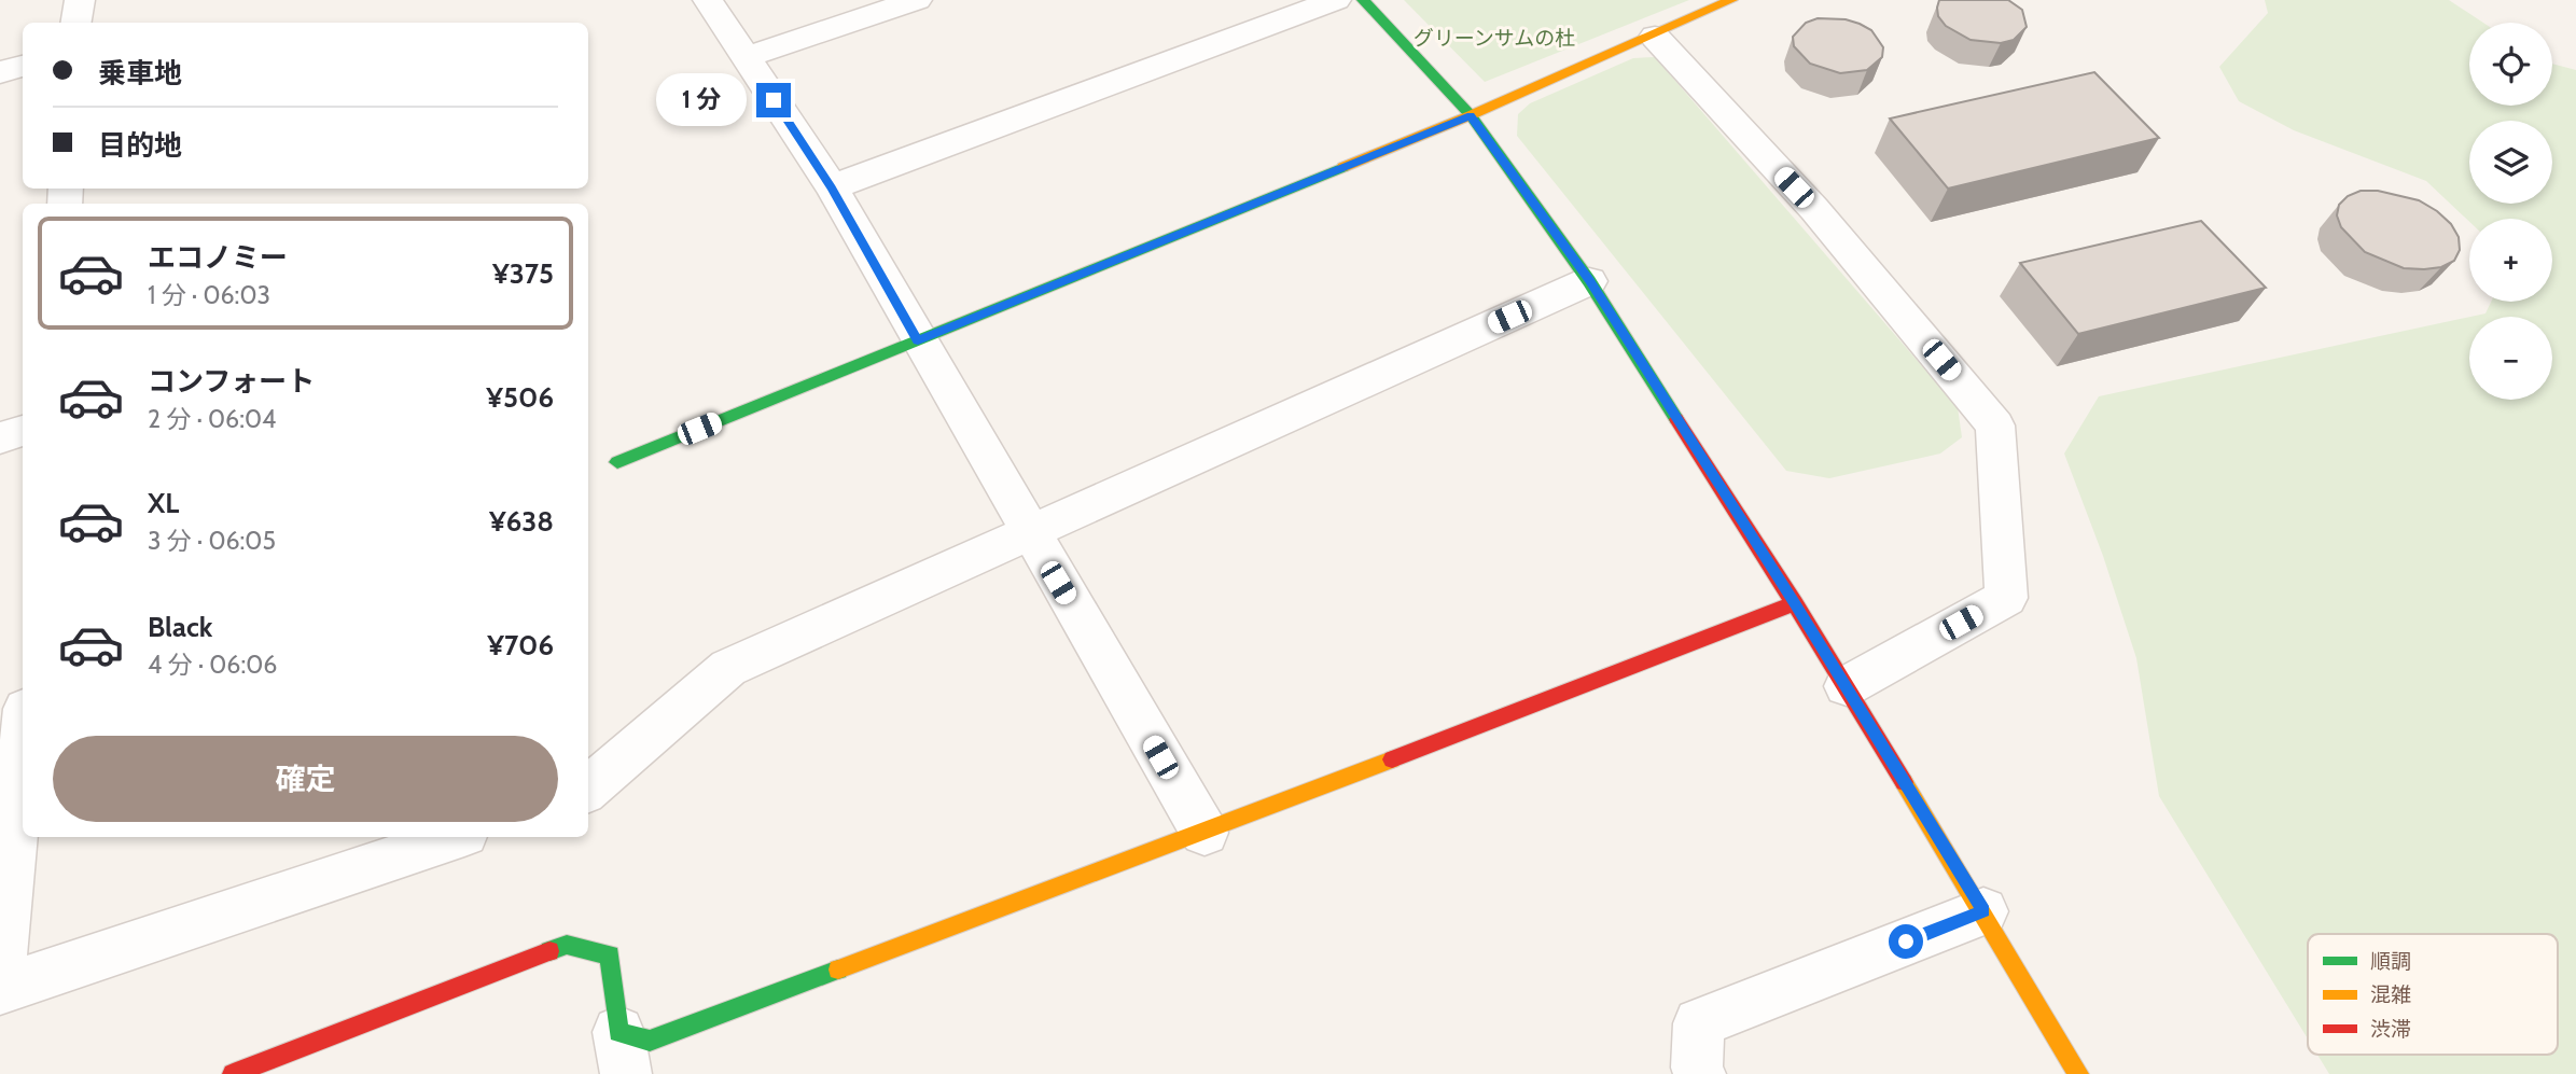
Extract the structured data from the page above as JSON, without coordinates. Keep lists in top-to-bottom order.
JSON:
{
  "parks": ["グリーンサムの杜"],
  "legend": ["順調", "混雑", "渋滞"],
  "page": {
    "map_buttons": ["+", "−"],
    "banner": ["乗車地", "目的地"],
    "bubble": "1 分",
    "list": [
      {
        "name": "エコノミー",
        "note": "1 分 · 06:03",
        "value": "¥375"
      },
      {
        "name": "コンフォート",
        "note": "2 分 · 06:04",
        "value": "¥506"
      },
      {
        "name": "XL",
        "note": "3 分 · 06:05",
        "value": "¥638"
      },
      {
        "name": "Black",
        "note": "4 分 · 06:06",
        "value": "¥706"
      }
    ],
    "buttons": "確定"
  }
}
